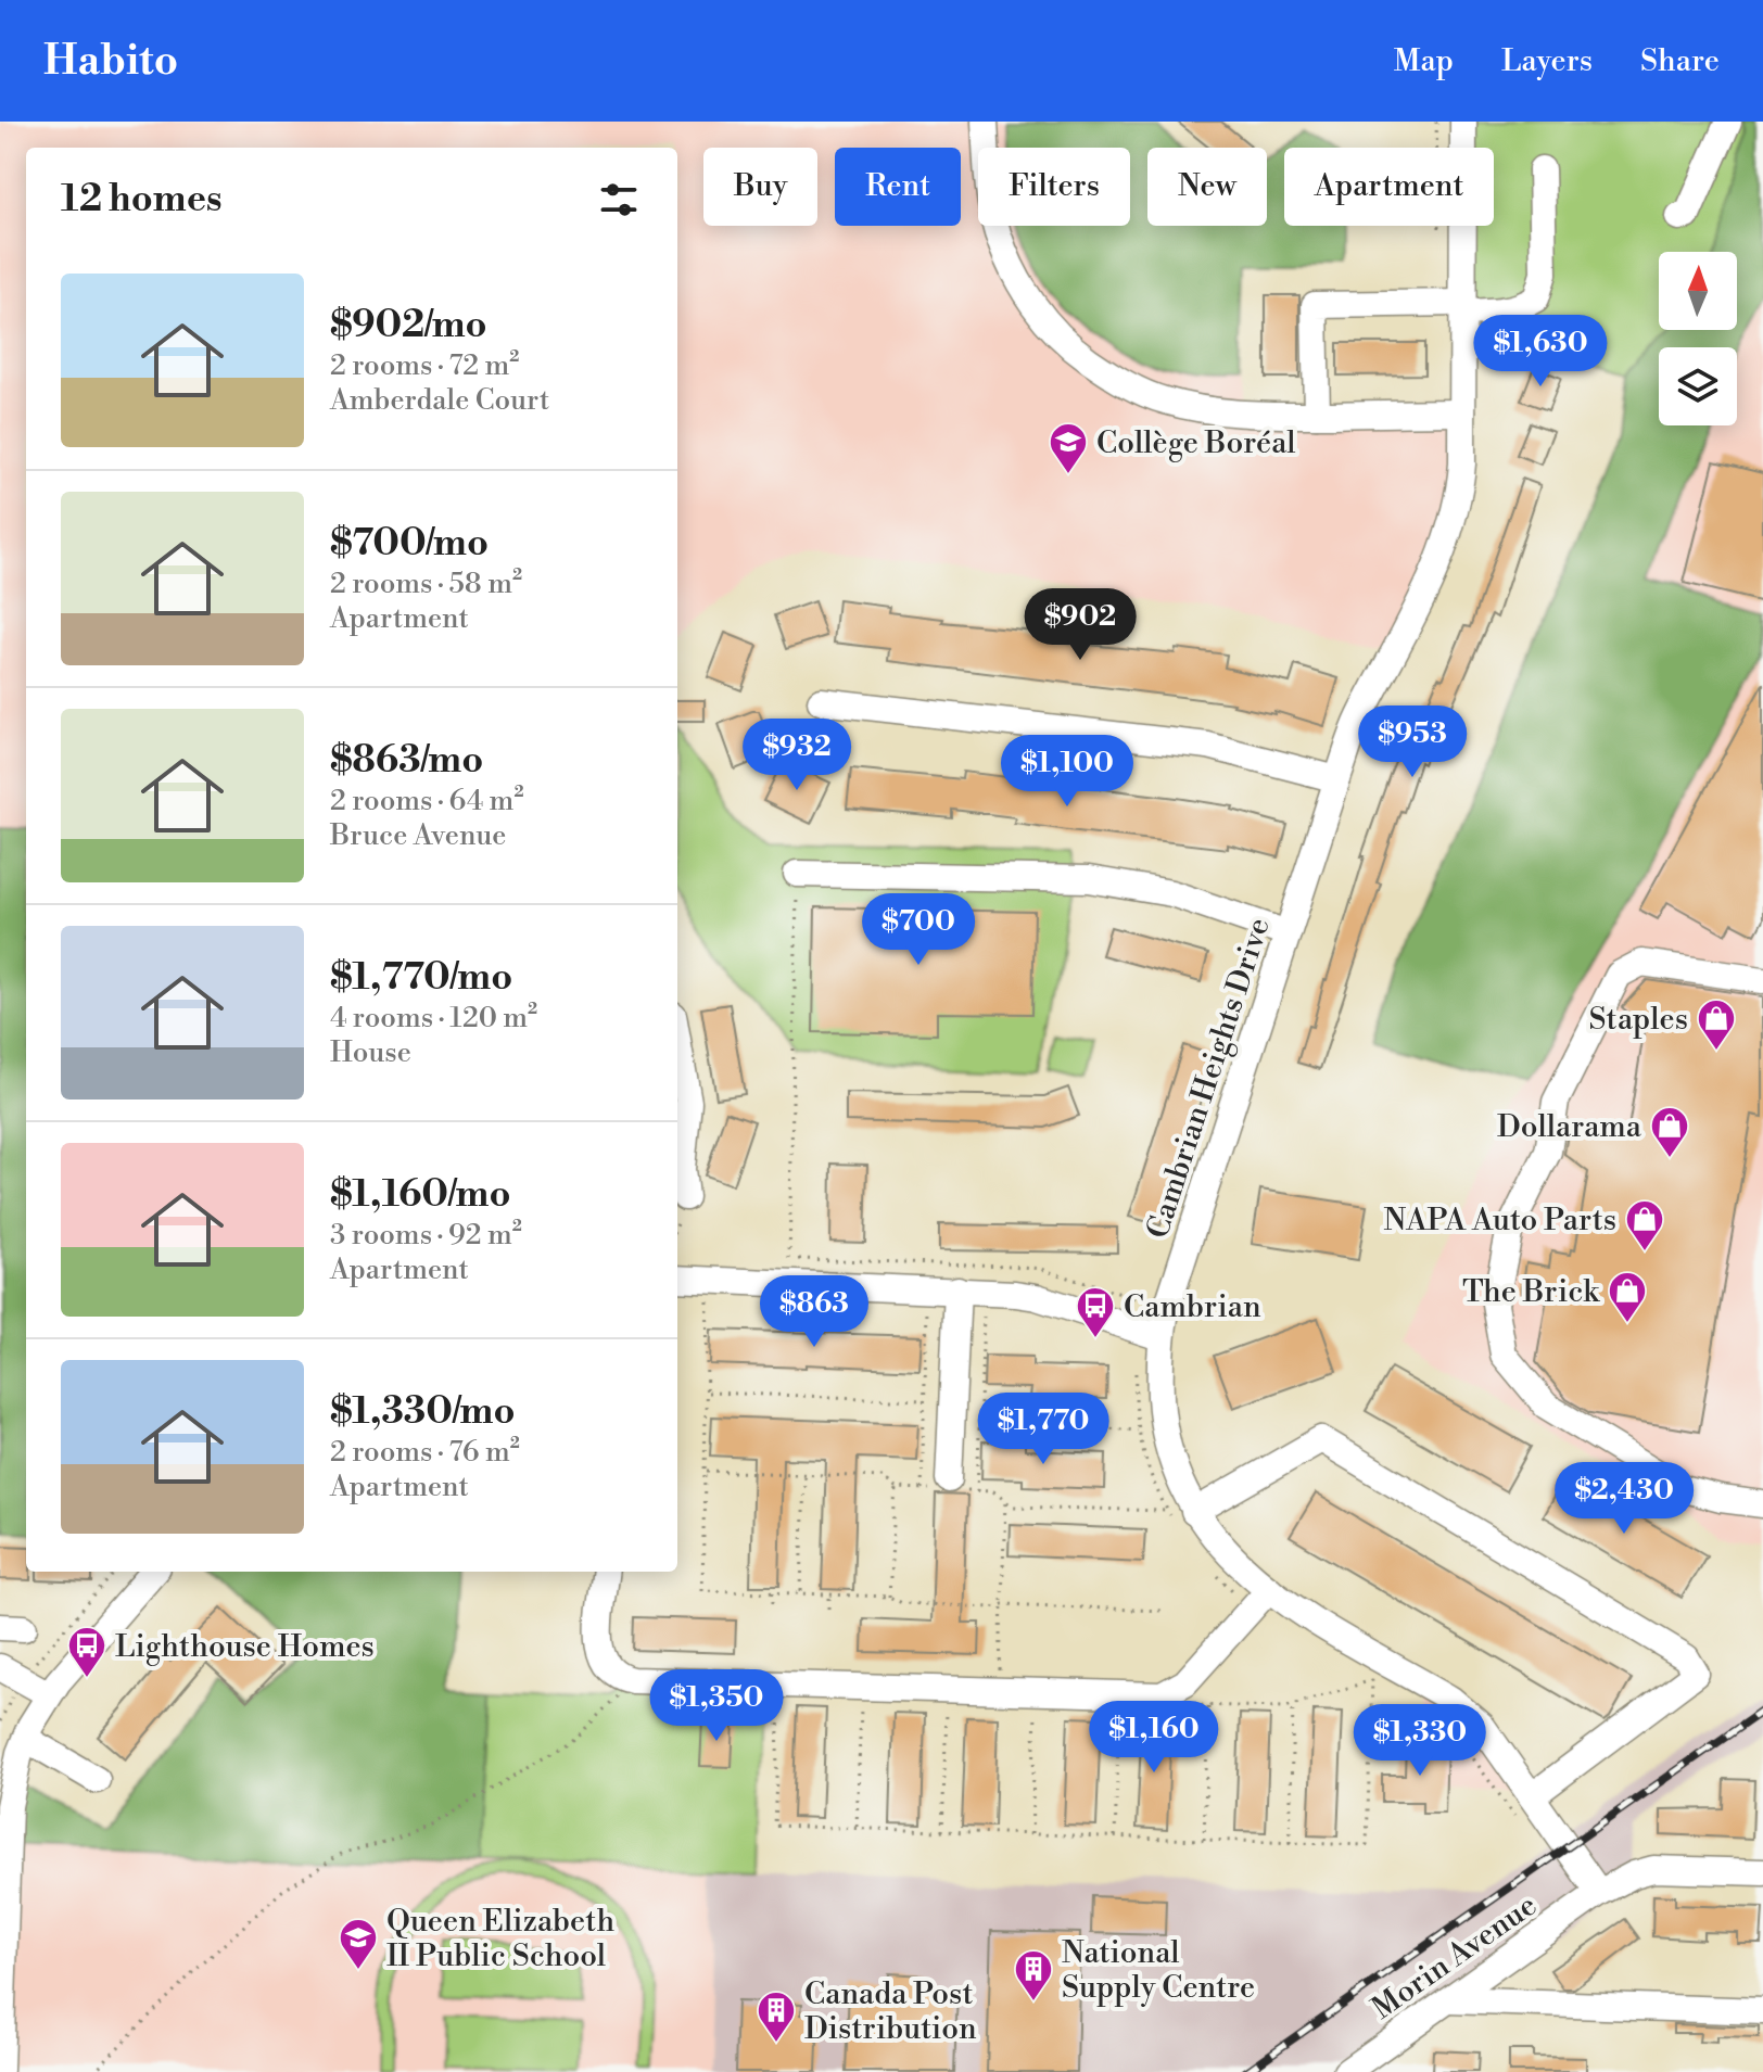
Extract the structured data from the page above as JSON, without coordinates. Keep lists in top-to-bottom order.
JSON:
{
  "streets": {
    "street": ["Cambrian Heights Drive", "Morin Avenue"]
  },
  "crossings": [
    ["Cambrian Heights Drive", "Morin Avenue"]
  ],
  "places": {
    "school or university": ["Collège Boréal", "Queen Elizabeth II Public School"],
    "shop": [
      "Staples",
      "Dollarama",
      "NAPA Auto Parts",
      "The Brick"
    ],
    "bus stop": ["Cambrian", "Lighthouse Homes"],
    "building": ["National Supply Centre", "Canada Post Distribution"]
  },
  "north": "top",
  "page": {
    "header": "Habito",
    "nav": ["Map", "Layers", "Share"],
    "chip": [
      "Buy",
      "Rent",
      "Filters",
      "New",
      "Apartment"
    ],
    "heading": "12 homes",
    "list": [
      {
        "name": "$902/mo",
        "note": "2 rooms · 72 m² · Amberdale Court"
      },
      {
        "name": "$700/mo",
        "note": "2 rooms · 58 m² · Apartment"
      },
      {
        "name": "$863/mo",
        "note": "2 rooms · 64 m² · Bruce Avenue"
      },
      {
        "name": "$1,770/mo",
        "note": "4 rooms · 120 m² · House"
      },
      {
        "name": "$1,160/mo",
        "note": "3 rooms · 92 m² · Apartment"
      },
      {
        "name": "$1,330/mo",
        "note": "2 rooms · 76 m² · Apartment"
      }
    ],
    "price": [
      "$1,630",
      "$902",
      "$953",
      "$932",
      "$1,100",
      "$700",
      "$863",
      "$1,770",
      "$2,430",
      "$1,350",
      "$1,160",
      "$1,330"
    ]
  }
}
